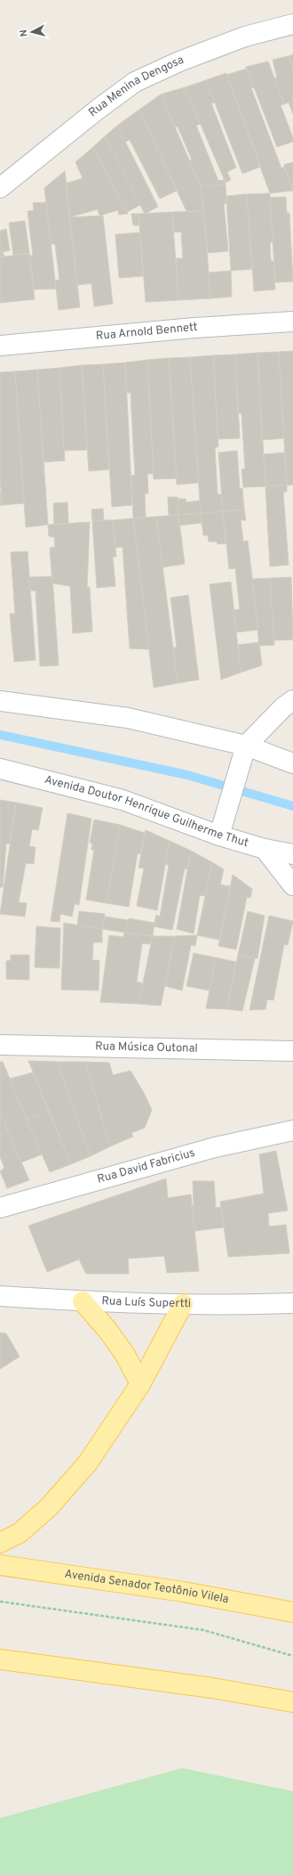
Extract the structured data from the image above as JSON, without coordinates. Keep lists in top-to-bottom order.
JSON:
{
  "streets": {
    "main road": ["Avenida Senador Teotônio Vilela"],
    "street": [
      "Rua Menina Dengosa",
      "Rua Arnold Bennett",
      "Avenida Doutor Henrique Guilherme Thut",
      "Rua Música Outonal",
      "Rua David Fabricius",
      "Rua Luís Supertti"
    ]
  },
  "north": "left"
}
